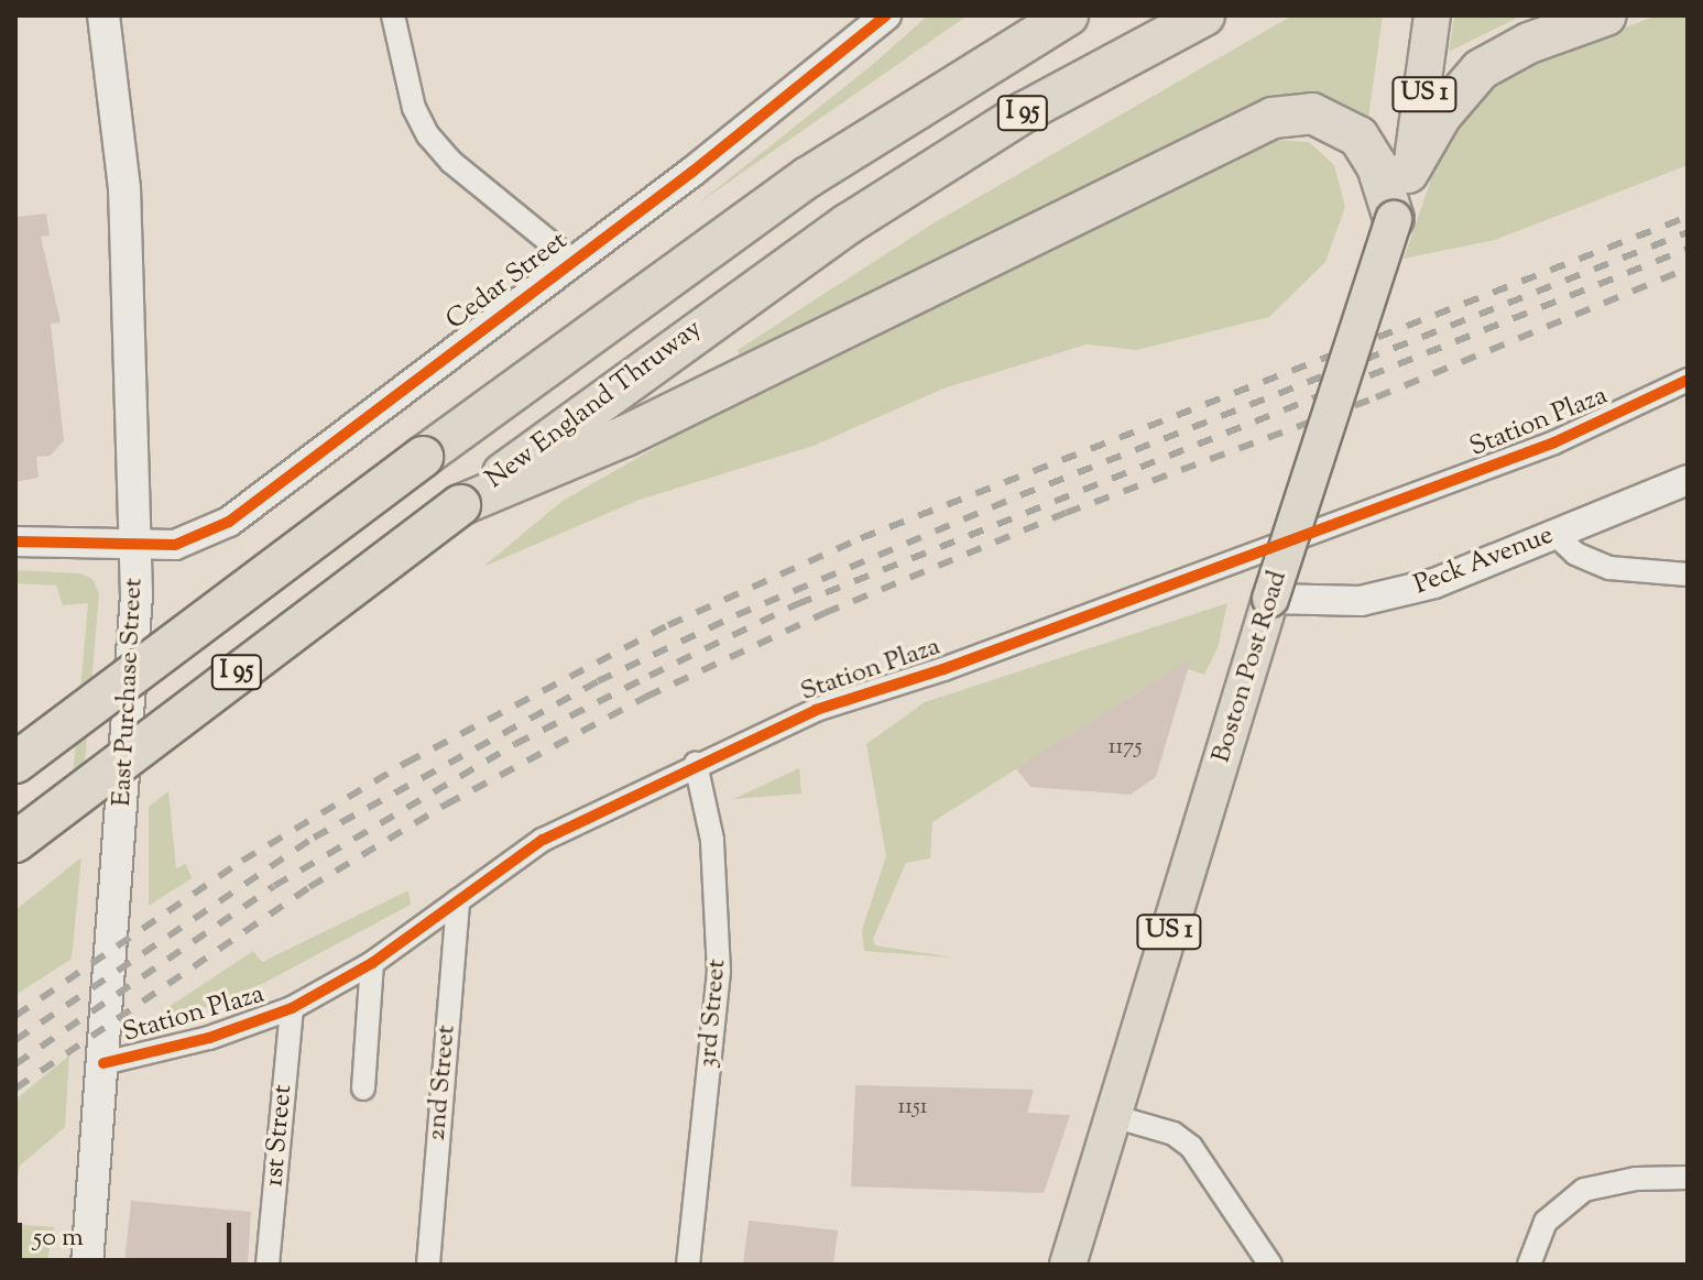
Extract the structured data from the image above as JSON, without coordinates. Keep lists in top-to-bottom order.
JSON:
{
  "streets": {
    "highway": ["I 95", "New England Thruway"],
    "main road": ["US 1", "Boston Post Road", "East Purchase Street"],
    "street": [
      "Cedar Street",
      "Station Plaza",
      "Peck Avenue",
      "3rd Street",
      "2nd Street",
      "1st Street"
    ]
  },
  "crossings": [
    ["Cedar Street", "East Purchase Street"],
    ["Station Plaza", "East Purchase Street"],
    ["Station Plaza", "3rd Street"],
    ["Station Plaza", "2nd Street"],
    ["Station Plaza", "1st Street"],
    ["Peck Avenue", "Boston Post Road"]
  ],
  "house_numbers": ["1175", "1151"],
  "scale_bar": "50 m"
}
